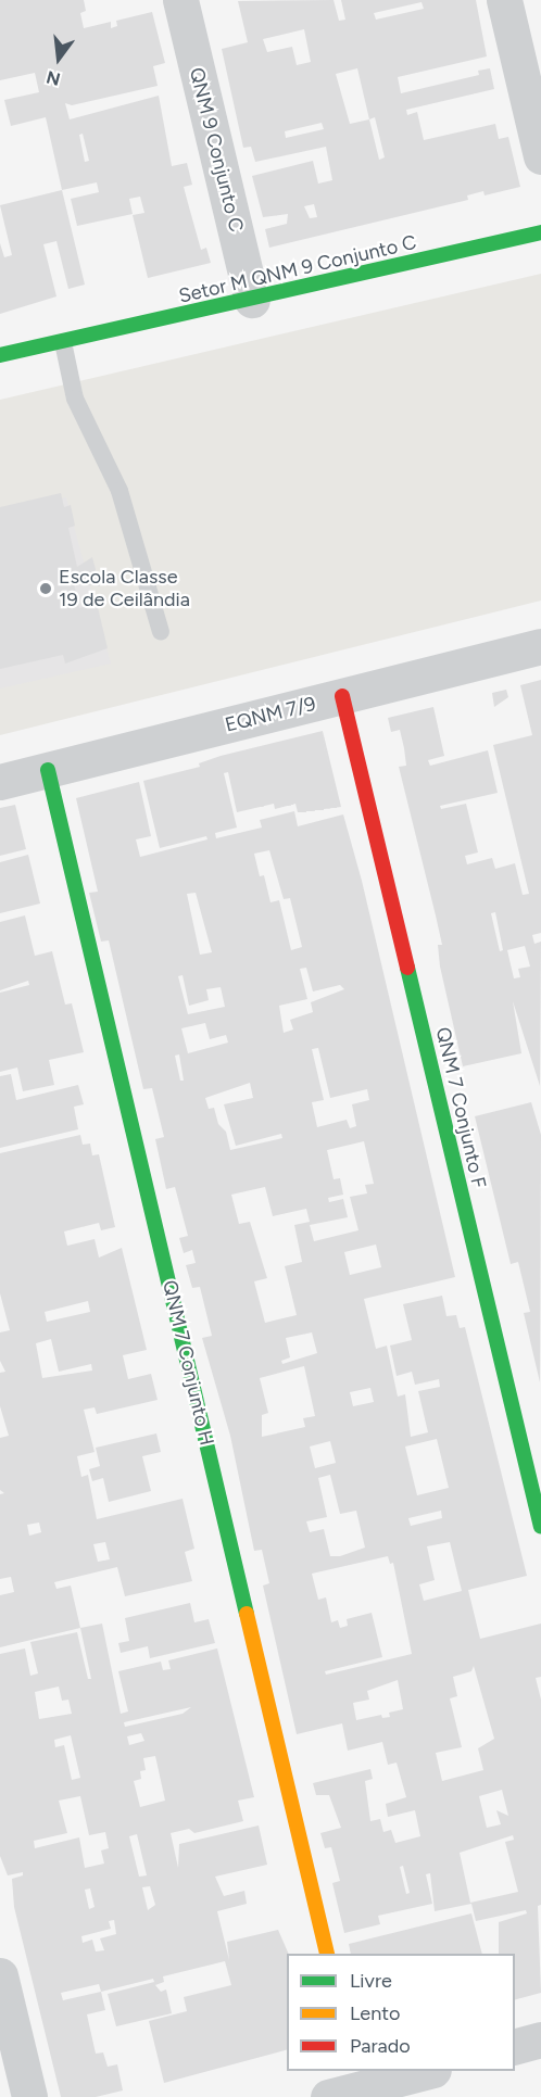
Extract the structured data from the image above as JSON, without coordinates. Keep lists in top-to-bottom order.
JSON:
{
  "streets": {
    "street": [
      "QNM 9 Conjunto C",
      "Setor M QNM 9 Conjunto C",
      "EQNM 7/9",
      "QNM 7 Conjunto F",
      "QNM 7 Conjunto H"
    ]
  },
  "crossings": [
    ["QNM 9 Conjunto C", "Setor M QNM 9 Conjunto C"],
    ["EQNM 7/9", "QNM 7 Conjunto F"],
    ["EQNM 7/9", "QNM 7 Conjunto H"]
  ],
  "places": ["Escola Classe 19 de Ceilândia"],
  "legend": ["Livre", "Lento", "Parado"],
  "north": "bottom"
}
